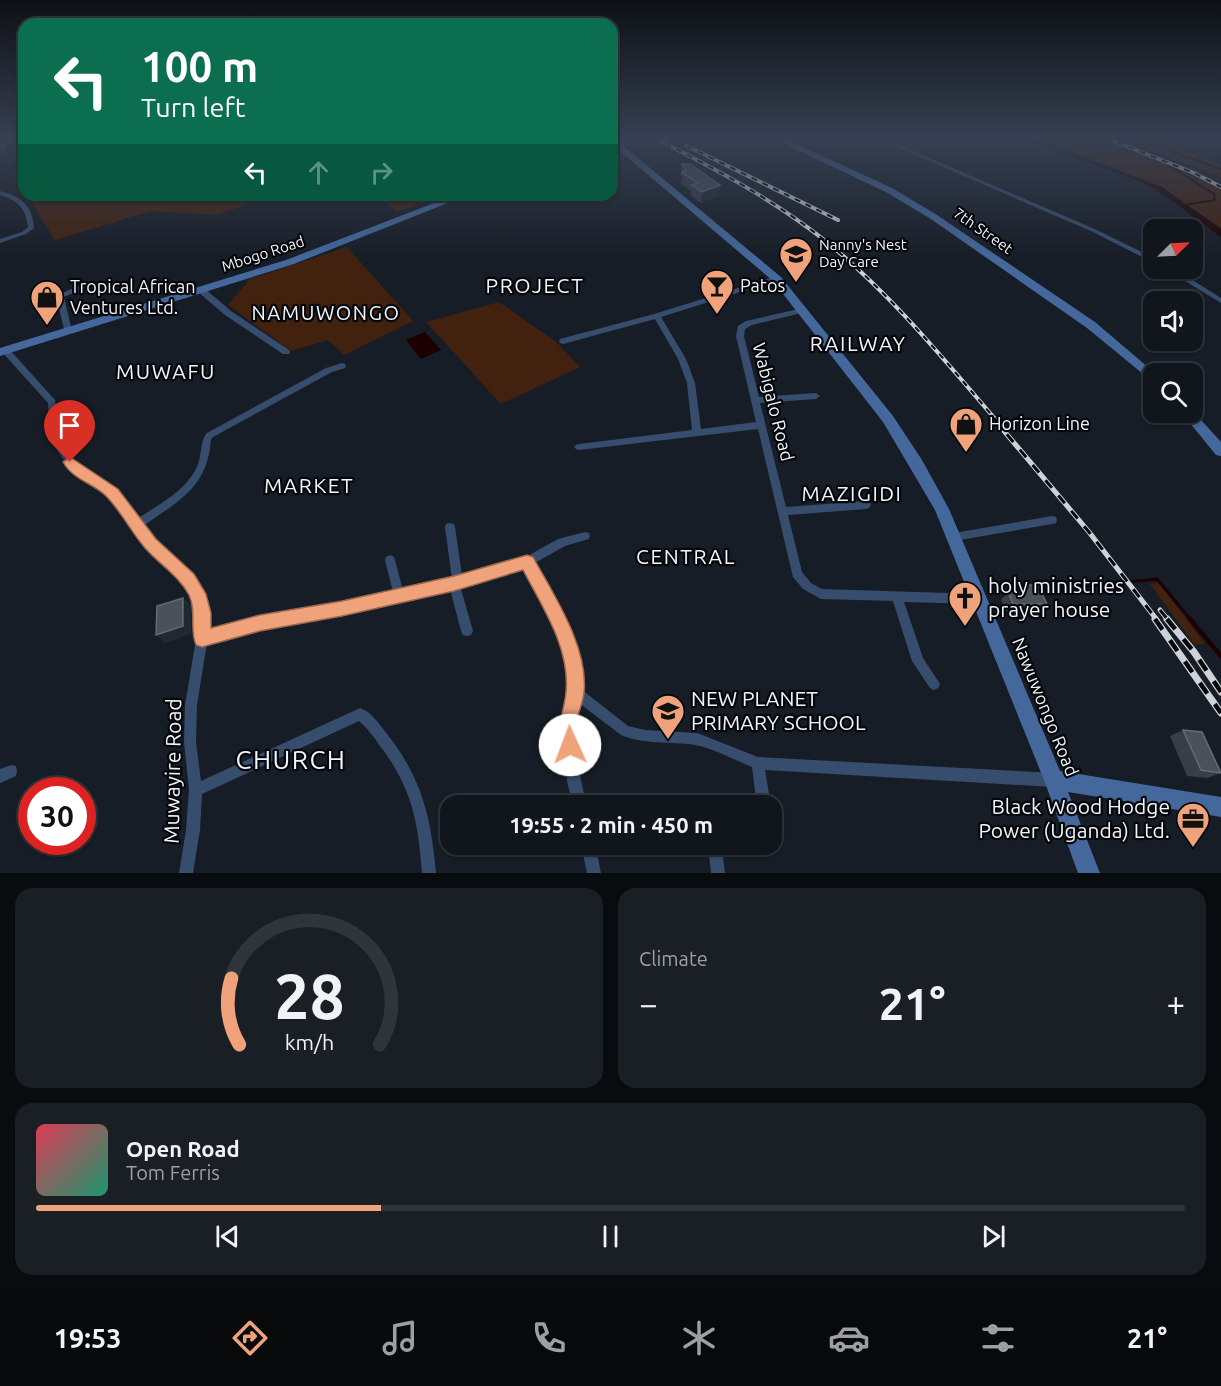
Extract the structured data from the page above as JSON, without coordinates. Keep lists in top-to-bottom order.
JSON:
{
  "streets": {
    "street": [
      "7th Street",
      "Mbogo Road",
      "Wabigalo Road",
      "Nawuwongo Road",
      "Muwayire Road"
    ]
  },
  "crossings": [
    ["Mbogo Road", "Muwayire Road"],
    ["Wabigalo Road", "Nawuwongo Road"]
  ],
  "districts": [
    "PROJECT",
    "NAMUWONGO",
    "RAILWAY",
    "MUWAFU",
    "MARKET",
    "MAZIGIDI",
    "CENTRAL",
    "CHURCH"
  ],
  "places": {
    "school or university": ["Nanny's Nest Day Care", "NEW PLANET PRIMARY SCHOOL"],
    "bar": ["Patos"],
    "shop": ["Tropical African Ventures Ltd.", "Horizon Line"],
    "church": ["holy ministries prayer house"],
    "office": ["Black Wood Hodge Power (Uganda) Ltd."]
  },
  "north": "top right",
  "page": {
    "turn": ["100 m", "Turn left"],
    "limit": "30",
    "trip": "19:55 · 2 min · 450 m",
    "tile": "Climate",
    "heat": ["−", "21°", "+"],
    "song": ["Open Road", "Tom Ferris"],
    "tabs": ["19:53", "21°"],
    "gauge": ["28", "km/h"]
  }
}
